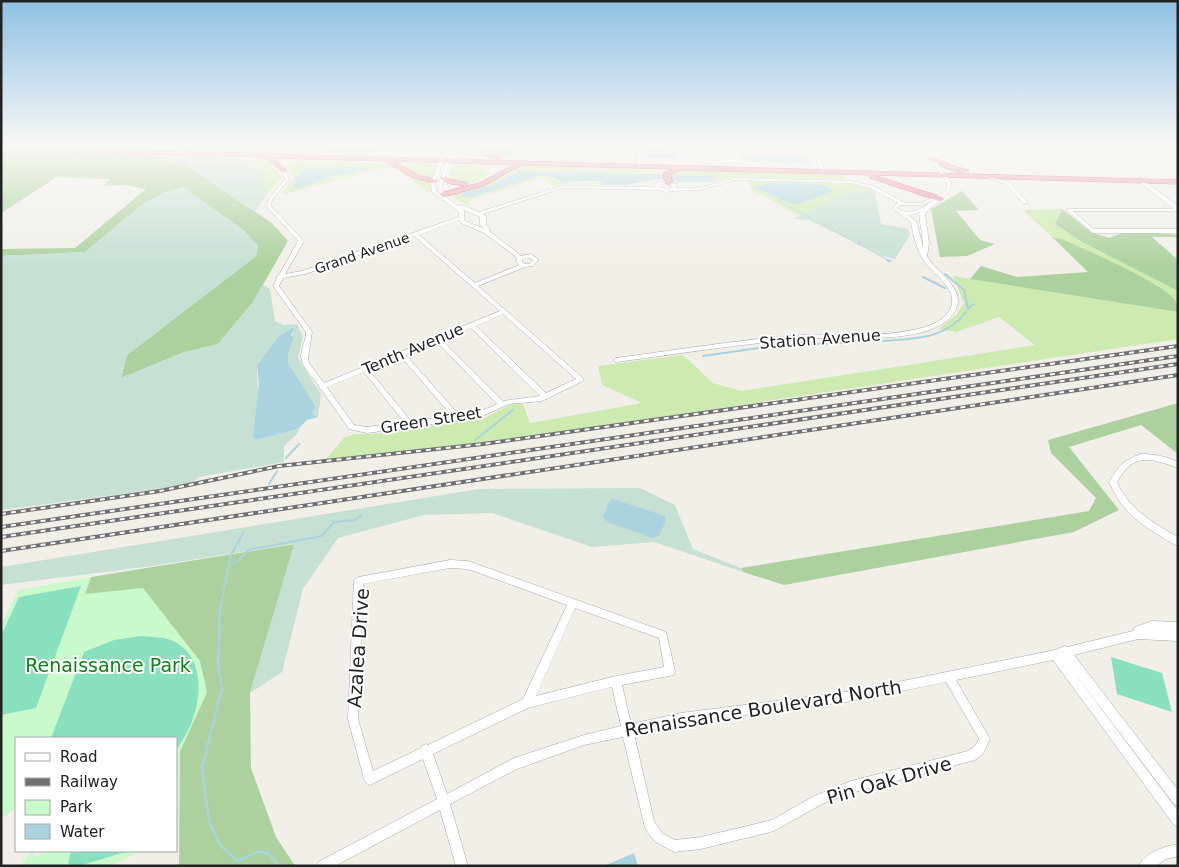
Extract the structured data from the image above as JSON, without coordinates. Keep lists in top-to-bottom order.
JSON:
{
  "streets": {
    "street": [
      "Grand Avenue",
      "Station Avenue",
      "Tenth Avenue",
      "Green Street",
      "Azalea Drive",
      "Renaissance Boulevard North",
      "Pin Oak Drive"
    ]
  },
  "crossings": [
    ["Tenth Avenue", "Green Street"],
    ["Renaissance Boulevard North", "Pin Oak Drive"]
  ],
  "parks": ["Renaissance Park"],
  "legend": [
    "Road",
    "Railway",
    "Park",
    "Water"
  ]
}
